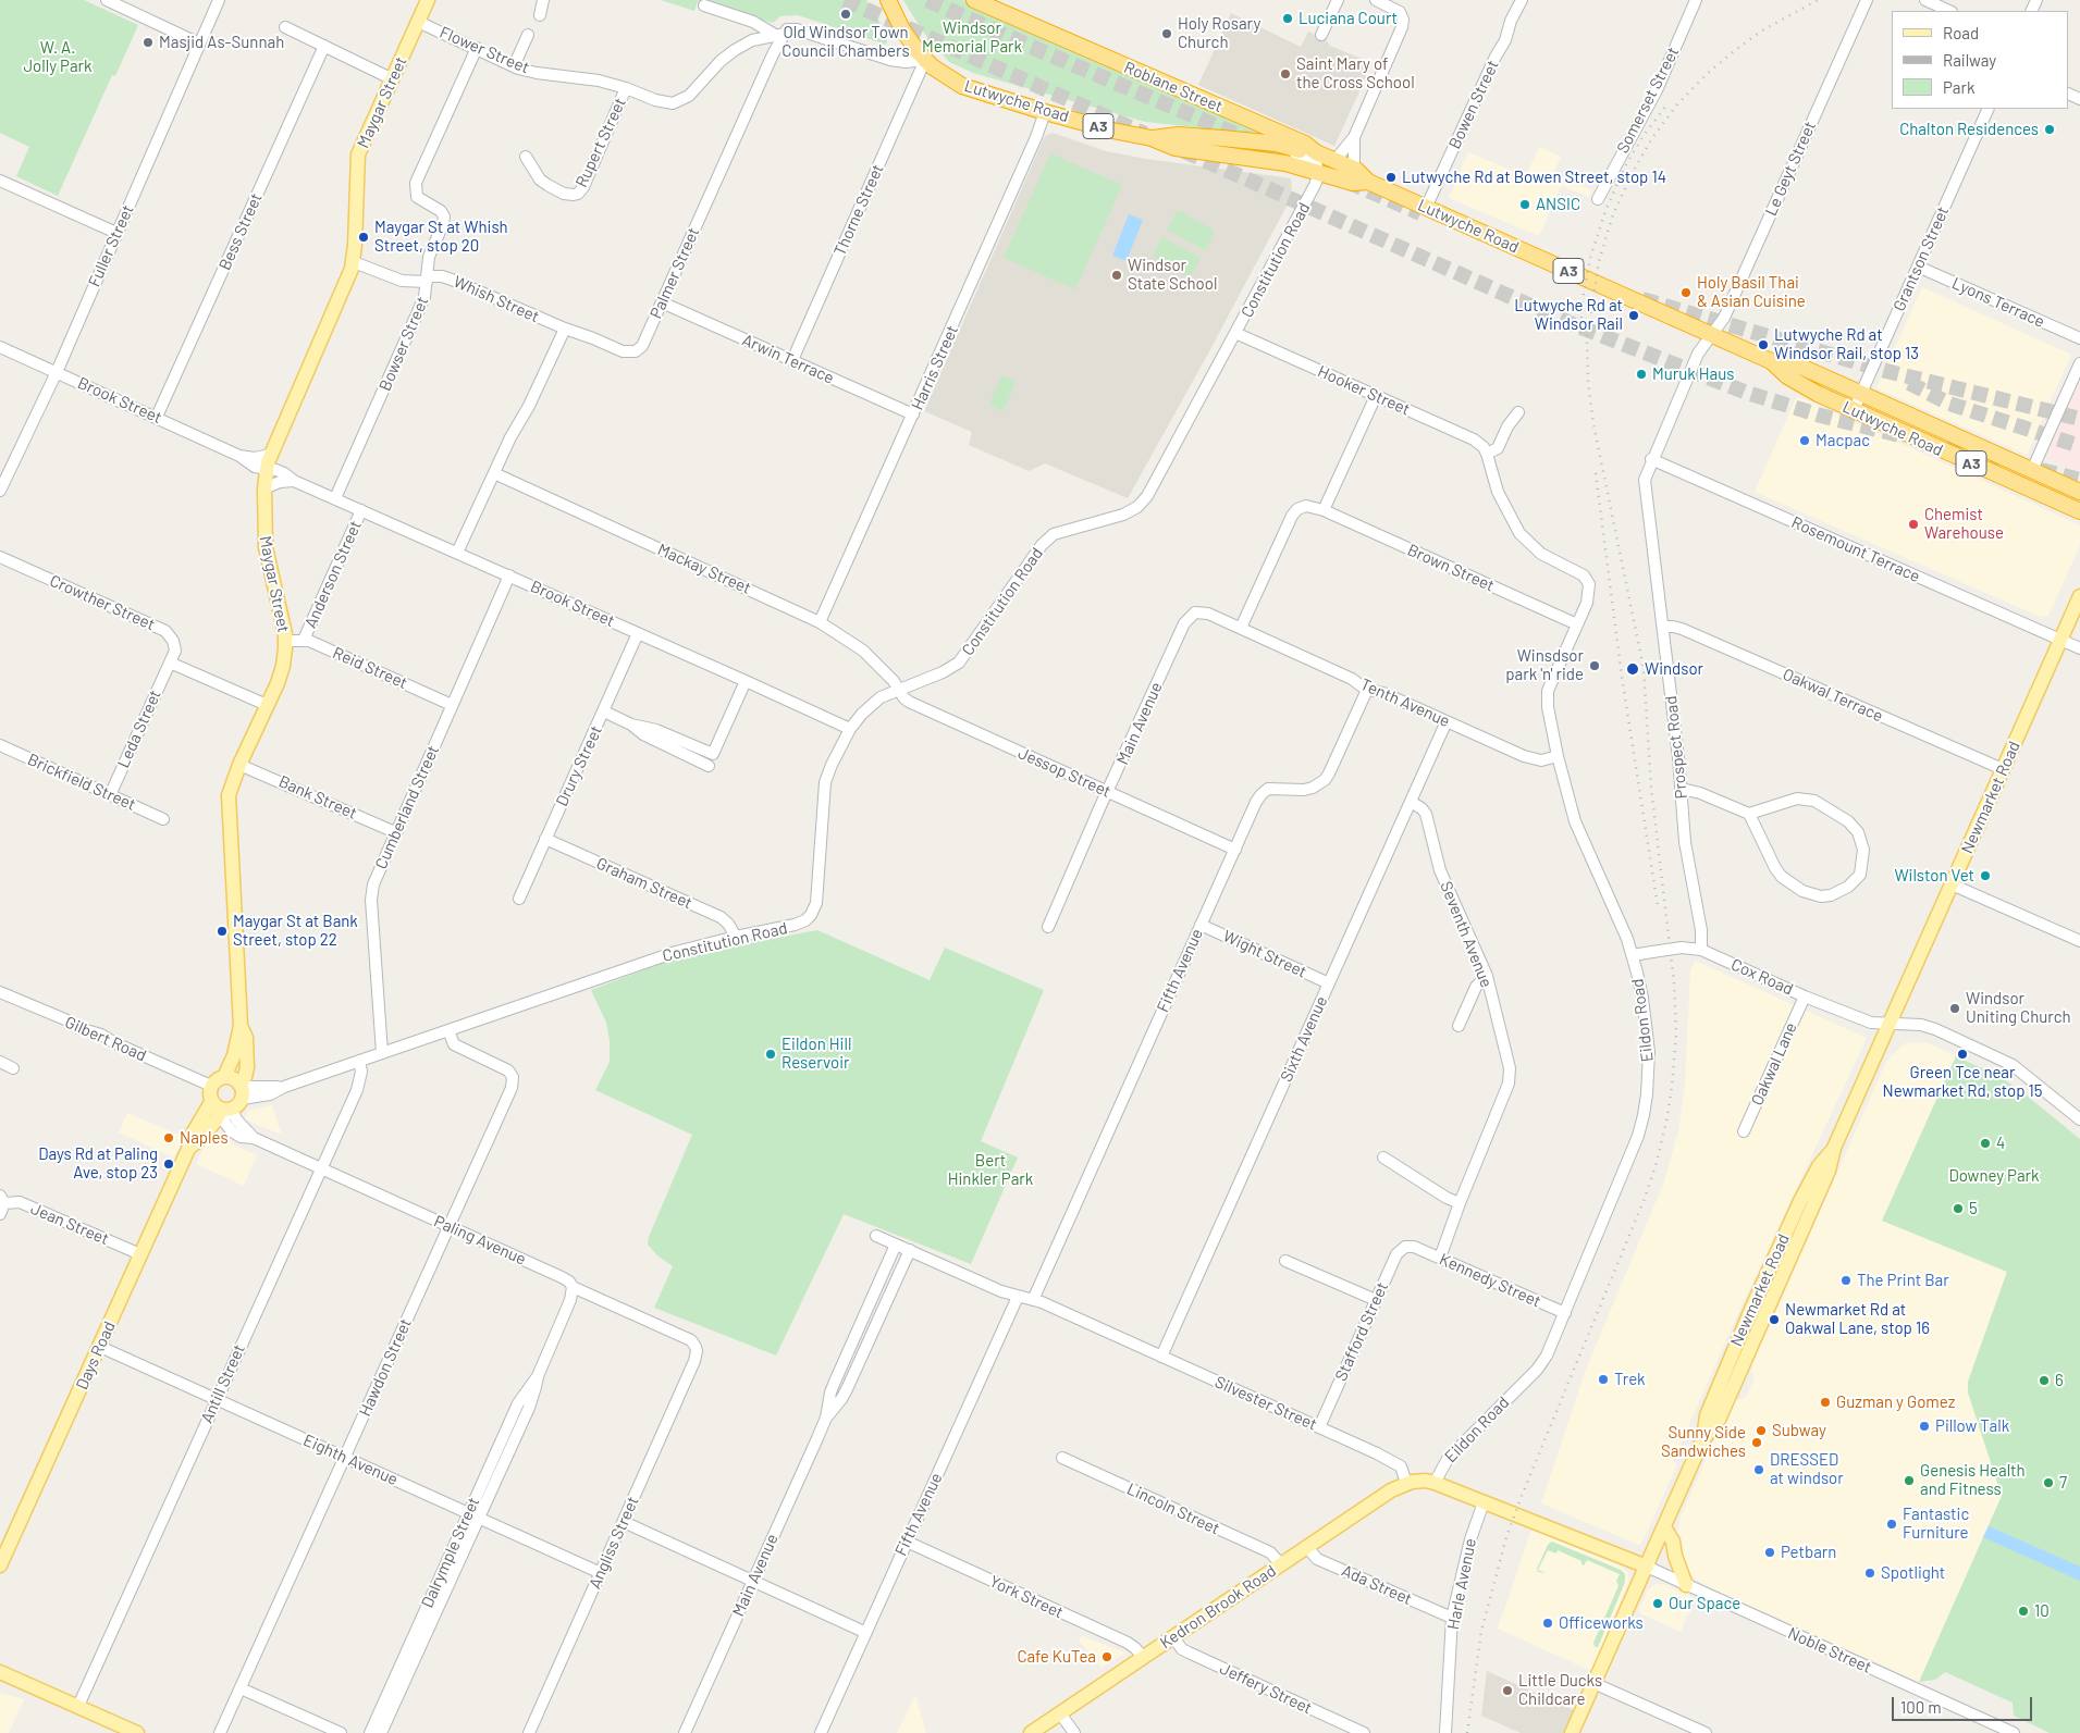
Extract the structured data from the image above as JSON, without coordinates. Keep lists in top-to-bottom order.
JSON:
{
  "streets": {
    "highway": ["Roblane Street", "Lutwyche Road", "A3"],
    "main road": [
      "Maygar Street",
      "Newmarket Road",
      "Days Road",
      "Kedron Brook Road"
    ],
    "street": [
      "Flower Street",
      "Somerset Street",
      "Bowen Street",
      "Rupert Street",
      "Le Geyt Street",
      "Thorne Street",
      "Bess Street",
      "Fuller Street",
      "Grantson Street",
      "Constitution Road",
      "Palmer Street",
      "Whish Street",
      "Lyons Terrace",
      "Bowser Street",
      "Arwin Terrace",
      "Harris Street",
      "Hooker Street",
      "Brook Street",
      "Rosemount Terrace",
      "Brown Street",
      "Mackay Street",
      "Anderson Street",
      "Crowther Street",
      "Reid Street",
      "Oakwal Terrace",
      "Tenth Avenue",
      "Main Avenue",
      "Leda Street",
      "Prospect Road",
      "Drury Street",
      "Jessop Street",
      "Brickfield Street",
      "Bank Street",
      "Cumberland Street",
      "Graham Street",
      "Seventh Avenue",
      "Wight Street",
      "Fifth Avenue",
      "Cox Road",
      "Eildon Road",
      "Gilbert Road",
      "Sixth Avenue",
      "Oakwal Lane",
      "Jean Street",
      "Paling Avenue",
      "Kennedy Street",
      "Stafford Street",
      "Hawdon Street",
      "Antill Street",
      "Silvester Street",
      "Eighth Avenue",
      "Lincoln Street",
      "Angliss Street",
      "Dalrymple Street",
      "Harle Avenue",
      "Ada Street",
      "York Street",
      "Noble Street",
      "Jeffery Street"
    ]
  },
  "crossings": [
    ["Flower Street", "Maygar Street"],
    ["Flower Street", "Rupert Street"],
    ["Flower Street", "Palmer Street"],
    ["Flower Street", "Bowser Street"],
    ["Roblane Street", "Lutwyche Road"],
    ["Lutwyche Road", "Bowen Street"],
    ["Lutwyche Road", "Le Geyt Street"],
    ["Lutwyche Road", "Thorne Street"],
    ["Lutwyche Road", "Grantson Street"],
    ["Lutwyche Road", "Constitution Road"],
    ["Lutwyche Road", "Harris Street"],
    ["Maygar Street", "Constitution Road"],
    ["Maygar Street", "Whish Street"],
    ["Maygar Street", "Brook Street"],
    ["Maygar Street", "Reid Street"],
    ["Maygar Street", "Bank Street"],
    ["Maygar Street", "Gilbert Road"],
    ["Maygar Street", "Paling Avenue"],
    ["Maygar Street", "Days Road"],
    ["Thorne Street", "Arwin Terrace"],
    ["Bess Street", "Brook Street"],
    ["Fuller Street", "Brook Street"],
    ["Grantson Street", "Lyons Terrace"],
    ["Constitution Road", "Hooker Street"],
    ["Constitution Road", "Brook Street"],
    ["Constitution Road", "Mackay Street"],
    ["Constitution Road", "Jessop Street"],
    ["Constitution Road", "Cumberland Street"],
    ["Constitution Road", "Graham Street"],
    ["Constitution Road", "Gilbert Road"],
    ["Constitution Road", "Paling Avenue"],
    ["Constitution Road", "Days Road"],
    ["Constitution Road", "Hawdon Street"],
    ["Constitution Road", "Antill Street"],
    ["Palmer Street", "Whish Street"],
    ["Palmer Street", "Arwin Terrace"],
    ["Whish Street", "Bowser Street"],
    ["Bowser Street", "Brook Street"],
    ["Arwin Terrace", "Harris Street"],
    ["Harris Street", "Mackay Street"],
    ["Hooker Street", "Eildon Road"],
    ["Brook Street", "Anderson Street"],
    ["Brook Street", "Drury Street"],
    ["Brook Street", "Cumberland Street"],
    ["Rosemount Terrace", "Prospect Road"],
    ["Rosemount Terrace", "Newmarket Road"],
    ["Brown Street", "Eildon Road"],
    ["Mackay Street", "Jessop Street"],
    ["Anderson Street", "Reid Street"],
    ["Crowther Street", "Leda Street"],
    ["Reid Street", "Cumberland Street"],
    ["Oakwal Terrace", "Prospect Road"],
    ["Oakwal Terrace", "Newmarket Road"],
    ["Tenth Avenue", "Main Avenue"],
    ["Tenth Avenue", "Fifth Avenue"],
    ["Tenth Avenue", "Eildon Road"],
    ["Tenth Avenue", "Sixth Avenue"],
    ["Main Avenue", "Jessop Street"],
    ["Main Avenue", "Silvester Street"],
    ["Leda Street", "Brickfield Street"],
    ["Prospect Road", "Cox Road"],
    ["Drury Street", "Graham Street"],
    ["Jessop Street", "Fifth Avenue"],
    ["Bank Street", "Cumberland Street"],
    ["Newmarket Road", "Cox Road"],
    ["Newmarket Road", "Noble Street"],
    ["Seventh Avenue", "Sixth Avenue"],
    ["Seventh Avenue", "Kennedy Street"],
    ["Wight Street", "Fifth Avenue"],
    ["Wight Street", "Sixth Avenue"],
    ["Fifth Avenue", "Silvester Street"],
    ["Fifth Avenue", "York Street"],
    ["Cox Road", "Eildon Road"],
    ["Cox Road", "Oakwal Lane"],
    ["Eildon Road", "Kennedy Street"],
    ["Gilbert Road", "Paling Avenue"],
    ["Gilbert Road", "Days Road"],
    ["Sixth Avenue", "Silvester Street"],
    ["Jean Street", "Days Road"],
    ["Paling Avenue", "Days Road"],
    ["Paling Avenue", "Hawdon Street"],
    ["Paling Avenue", "Antill Street"],
    ["Paling Avenue", "Angliss Street"],
    ["Paling Avenue", "Dalrymple Street"],
    ["Kennedy Street", "Stafford Street"],
    ["Stafford Street", "Silvester Street"],
    ["Days Road", "Eighth Avenue"],
    ["Hawdon Street", "Eighth Avenue"],
    ["Antill Street", "Eighth Avenue"],
    ["Silvester Street", "Kedron Brook Road"],
    ["Eighth Avenue", "Angliss Street"],
    ["Eighth Avenue", "Dalrymple Street"],
    ["Lincoln Street", "Kedron Brook Road"],
    ["Harle Avenue", "Ada Street"],
    ["Ada Street", "Kedron Brook Road"],
    ["York Street", "Kedron Brook Road"],
    ["Kedron Brook Road", "Jeffery Street"]
  ],
  "parks": [
    "Windsor Memorial Park",
    "W. A. Jolly Park",
    "Bert Hinkler Park",
    "Downey Park"
  ],
  "places": [
    "Old Windsor Town Council Chambers",
    "Luciana Court",
    "Holy Rosary Church",
    "Masjid As-Sunnah",
    "Saint Mary of the Cross School",
    "Chalton Residences",
    "Lutwyche Rd at Bowen Street, stop 14",
    "ANSIC",
    "Maygar St at Whish Street, stop 20",
    "Windsor State School",
    "Holy Basil Thai & Asian Cuisine",
    "Lutwyche Rd at Windsor Rail",
    "Lutwyche Rd at Windsor Rail, stop 13",
    "Muruk Haus",
    "Macpac",
    "Chemist Warehouse",
    "Winsdsor park 'n' ride",
    "Windsor",
    "Wilston Vet",
    "Maygar St at Bank Street, stop 22",
    "Windsor Uniting Church",
    "Eildon Hill Reservoir",
    "Green Tce near Newmarket Rd, stop 15",
    "Naples",
    "4",
    "Days Rd at Paling Ave, stop 23",
    "5",
    "The Print Bar",
    "Newmarket Rd at Oakwal Lane, stop 16",
    "Trek",
    "6",
    "Guzman y Gomez",
    "Pillow Talk",
    "Subway",
    "Sunny Side Sandwiches",
    "DRESSED at windsor",
    "Genesis Health and Fitness",
    "7",
    "Fantastic Furniture",
    "Petbarn",
    "Spotlight",
    "Our Space",
    "10",
    "Officeworks",
    "Cafe KuTea",
    "Little Ducks Childcare"
  ],
  "legend": ["Road", "Railway", "Park"],
  "scale_bar": "100 m"
}
